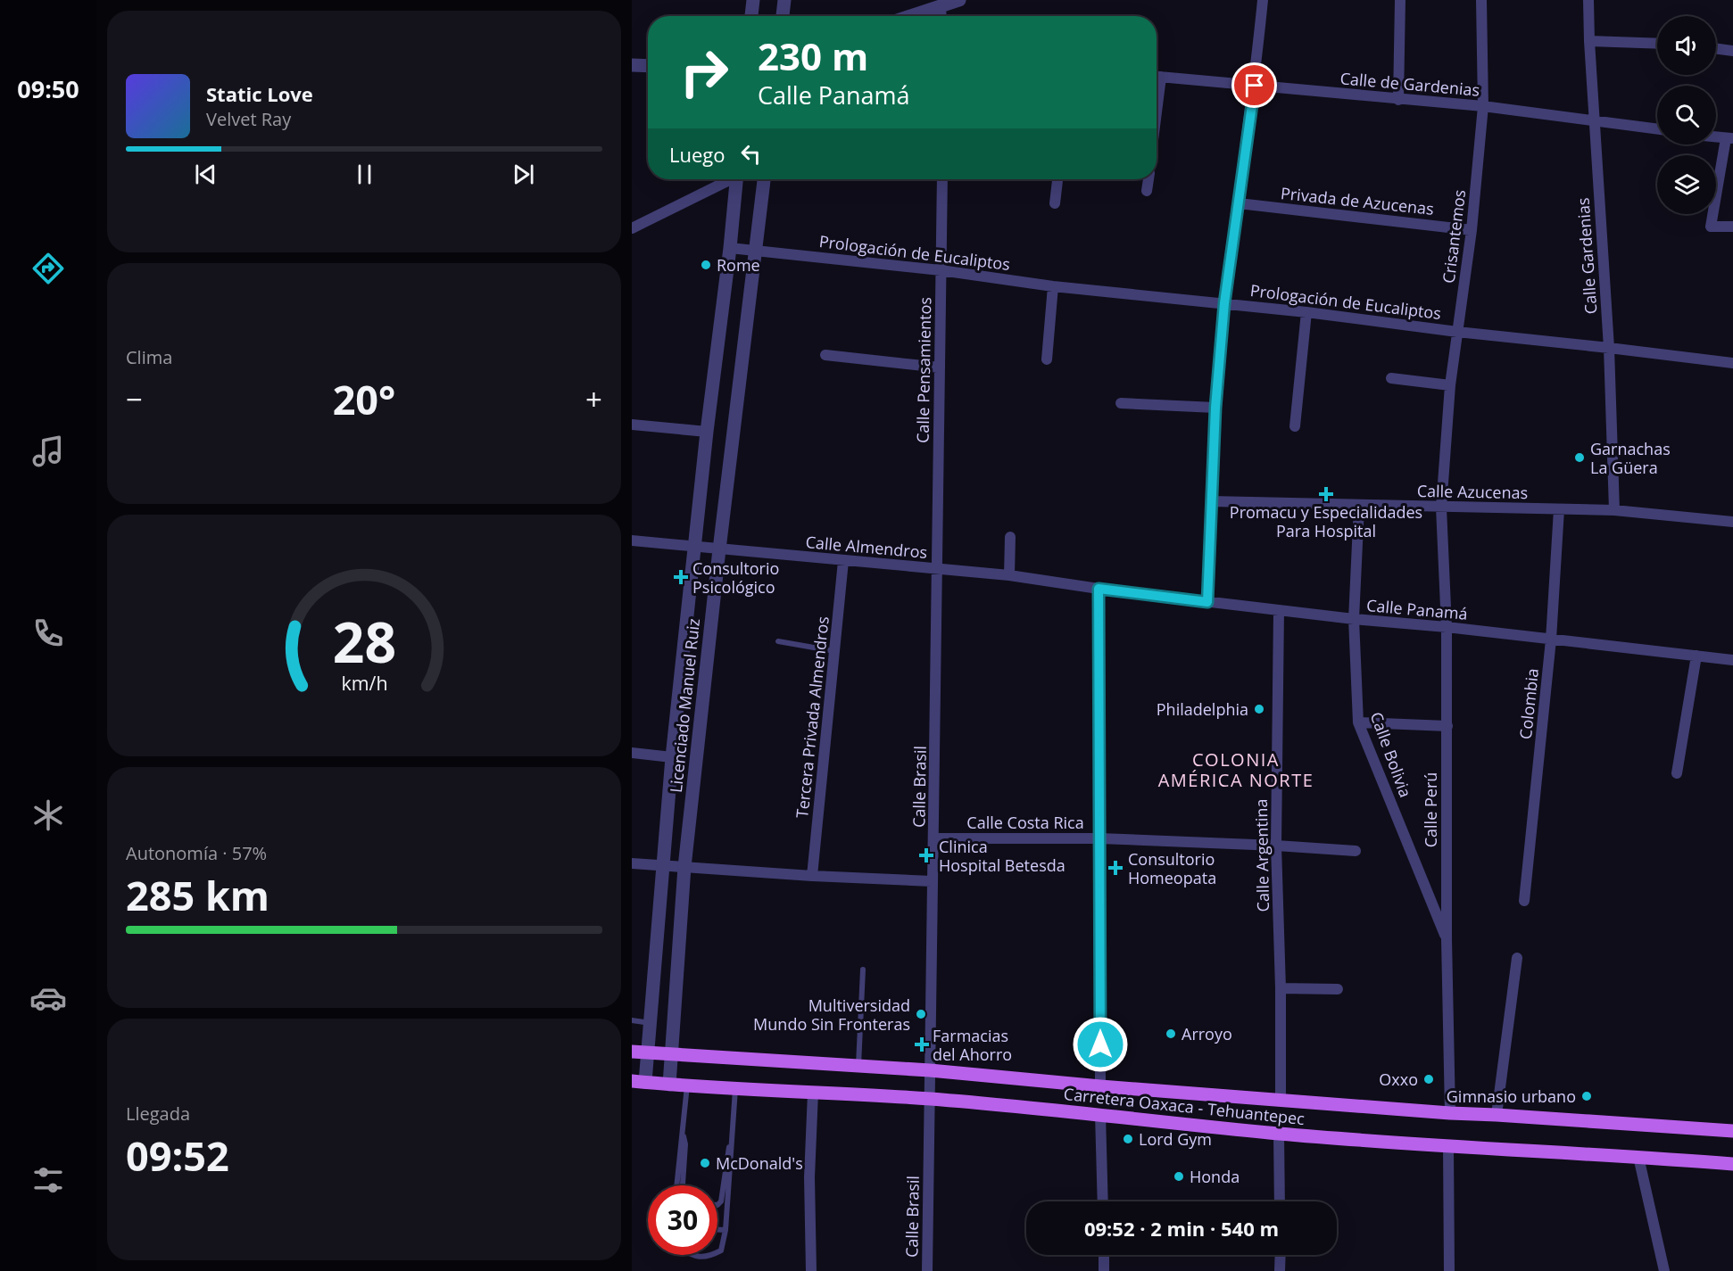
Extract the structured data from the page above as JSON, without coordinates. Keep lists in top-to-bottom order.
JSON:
{
  "streets": {
    "main road": ["Carretera Oaxaca - Tehuantepec"],
    "street": [
      "Calle de Gardenias",
      "Privada de Azucenas",
      "Crisantemos",
      "Prologación de Eucaliptos",
      "Calle Gardenias",
      "Calle Pensamientos",
      "Calle Azucenas",
      "Calle Almendros",
      "Calle Panamá",
      "Colombia",
      "Licenciado Manuel Ruiz",
      "Tercera Privada Almendros",
      "Calle Bolivia",
      "Calle Brasil",
      "Calle Perú",
      "Calle Costa Rica",
      "Calle Argentina"
    ]
  },
  "crossings": [
    ["Calle de Gardenias", "Crisantemos"],
    ["Calle de Gardenias", "Calle Gardenias"],
    ["Privada de Azucenas", "Crisantemos"],
    ["Crisantemos", "Prologación de Eucaliptos"],
    ["Crisantemos", "Calle Azucenas"],
    ["Crisantemos", "Calle Perú"],
    ["Prologación de Eucaliptos", "Calle Gardenias"],
    ["Prologación de Eucaliptos", "Calle Pensamientos"],
    ["Prologación de Eucaliptos", "Licenciado Manuel Ruiz"],
    ["Calle Gardenias", "Calle Azucenas"],
    ["Calle Pensamientos", "Calle Almendros"],
    ["Calle Pensamientos", "Calle Brasil"],
    ["Calle Azucenas", "Colombia"],
    ["Calle Azucenas", "Calle Bolivia"],
    ["Calle Azucenas", "Calle Perú"],
    ["Calle Almendros", "Calle Panamá"],
    ["Calle Almendros", "Licenciado Manuel Ruiz"],
    ["Calle Almendros", "Tercera Privada Almendros"],
    ["Calle Almendros", "Calle Brasil"],
    ["Calle Panamá", "Colombia"],
    ["Calle Panamá", "Calle Bolivia"],
    ["Calle Panamá", "Calle Perú"],
    ["Calle Panamá", "Calle Argentina"],
    ["Licenciado Manuel Ruiz", "Carretera Oaxaca - Tehuantepec"],
    ["Calle Bolivia", "Calle Perú"],
    ["Calle Brasil", "Calle Costa Rica"],
    ["Calle Brasil", "Carretera Oaxaca - Tehuantepec"],
    ["Calle Perú", "Carretera Oaxaca - Tehuantepec"],
    ["Calle Costa Rica", "Calle Argentina"],
    ["Calle Argentina", "Carretera Oaxaca - Tehuantepec"]
  ],
  "districts": ["COLONIA AMÉRICA NORTE"],
  "places": {
    "other": [
      "Rome",
      "Garnachas La Güera",
      "Philadelphia",
      "Multiversidad Mundo Sin Fronteras",
      "Arroyo",
      "Oxxo",
      "Gimnasio urbano",
      "Lord Gym",
      "McDonald's",
      "Honda"
    ],
    "health": [
      "Promacu y Especialidades Para Hospital",
      "Consultorio Psicológico",
      "Clinica Hospital Betesda",
      "Consultorio Homeopata",
      "Farmacias del Ahorro"
    ]
  },
  "page": {
    "tabs": "09:50",
    "turn": ["230 m", "Calle Panamá"],
    "song": ["Static Love", "Velvet Ray"],
    "then": "Luego",
    "tile": [
      "Clima",
      ["Autonomía · 57%", "285 km"],
      ["Llegada", "09:52"]
    ],
    "heat": ["−", "20°", "+"],
    "limit": "30",
    "trip": "09:52 · 2 min · 540 m",
    "gauge": ["28", "km/h"]
  }
}
